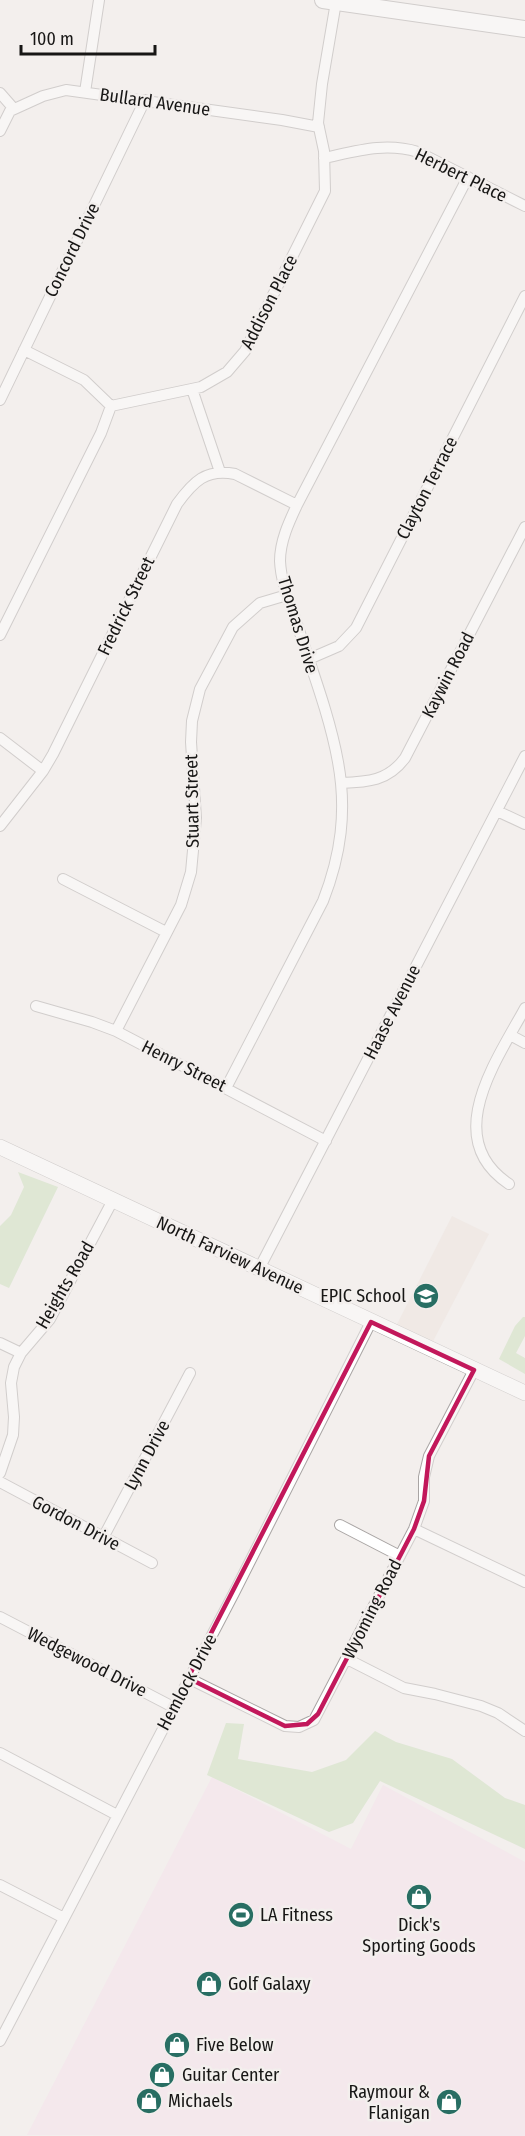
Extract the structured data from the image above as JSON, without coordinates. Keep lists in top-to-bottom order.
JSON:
{
  "streets": {
    "street": [
      "Bullard Avenue",
      "Herbert Place",
      "Concord Drive",
      "Addison Place",
      "Clayton Terrace",
      "Fredrick Street",
      "Thomas Drive",
      "Kaywin Road",
      "Stuart Street",
      "Haase Avenue",
      "Henry Street",
      "North Farview Avenue",
      "Heights Road",
      "Lynn Drive",
      "Gordon Drive",
      "Wyoming Road",
      "Wedgewood Drive",
      "Hemlock Drive"
    ]
  },
  "crossings": [
    ["Bullard Avenue", "Concord Drive"],
    ["Bullard Avenue", "Addison Place"],
    ["Herbert Place", "Addison Place"],
    ["Herbert Place", "Thomas Drive"],
    ["Clayton Terrace", "Thomas Drive"],
    ["Thomas Drive", "Kaywin Road"],
    ["Thomas Drive", "Stuart Street"],
    ["Thomas Drive", "Henry Street"],
    ["Stuart Street", "Henry Street"],
    ["Haase Avenue", "Henry Street"],
    ["Haase Avenue", "North Farview Avenue"],
    ["North Farview Avenue", "Heights Road"],
    ["North Farview Avenue", "Wyoming Road"],
    ["North Farview Avenue", "Hemlock Drive"],
    ["Lynn Drive", "Gordon Drive"],
    ["Wyoming Road", "Hemlock Drive"],
    ["Wedgewood Drive", "Hemlock Drive"]
  ],
  "places": {
    "school or university": ["EPIC School"],
    "shop": [
      "Dick's Sporting Goods",
      "Golf Galaxy",
      "Five Below",
      "Guitar Center",
      "Michaels",
      "Raymour & Flanigan"
    ],
    "sports": ["LA Fitness"]
  },
  "scale_bar": "100 m"
}
